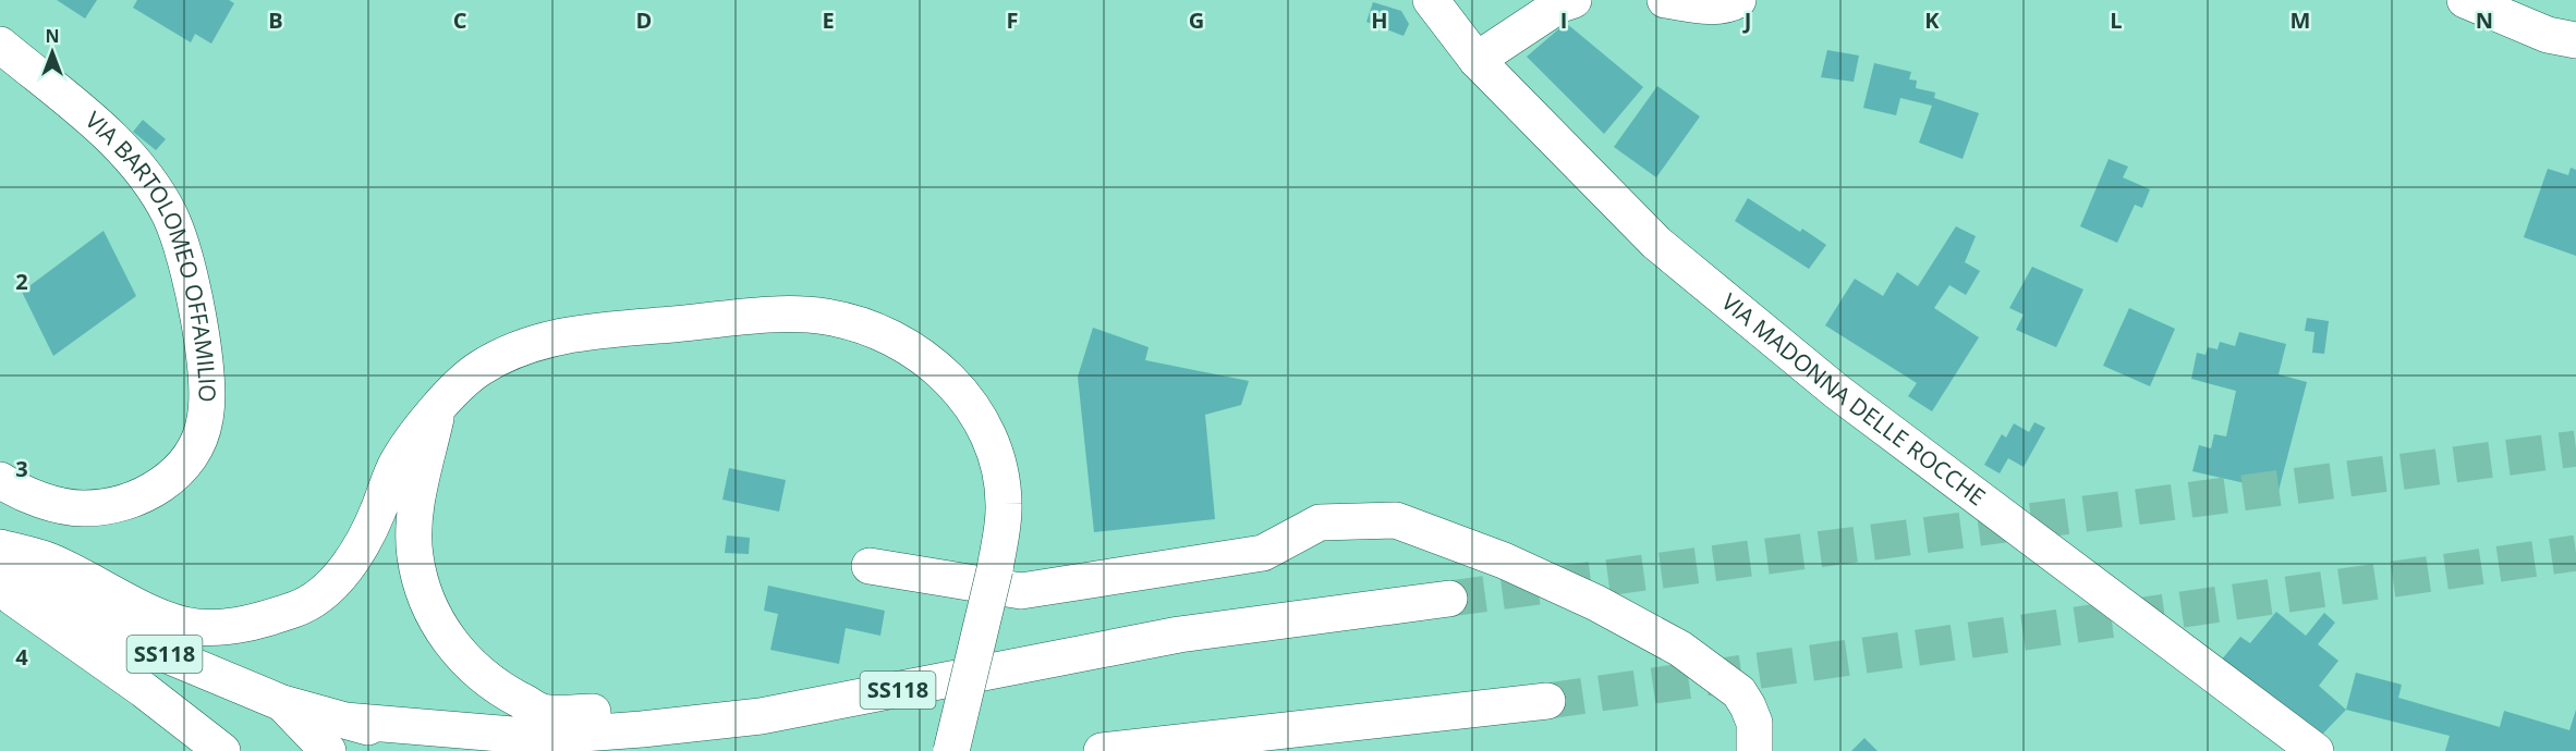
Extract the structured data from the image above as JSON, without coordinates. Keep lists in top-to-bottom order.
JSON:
{
  "streets": {
    "main road": ["VIA BARTOLOMEO OFFAMILIO", "VIA MADONNA DELLE ROCCHE", "SS118"]
  },
  "north": "top",
  "grid": {
    "columns": [
      "B",
      "C",
      "D",
      "E",
      "F",
      "G",
      "H",
      "I",
      "J",
      "K",
      "L",
      "M",
      "N"
    ],
    "rows": ["2", "3", "4"]
  }
}
